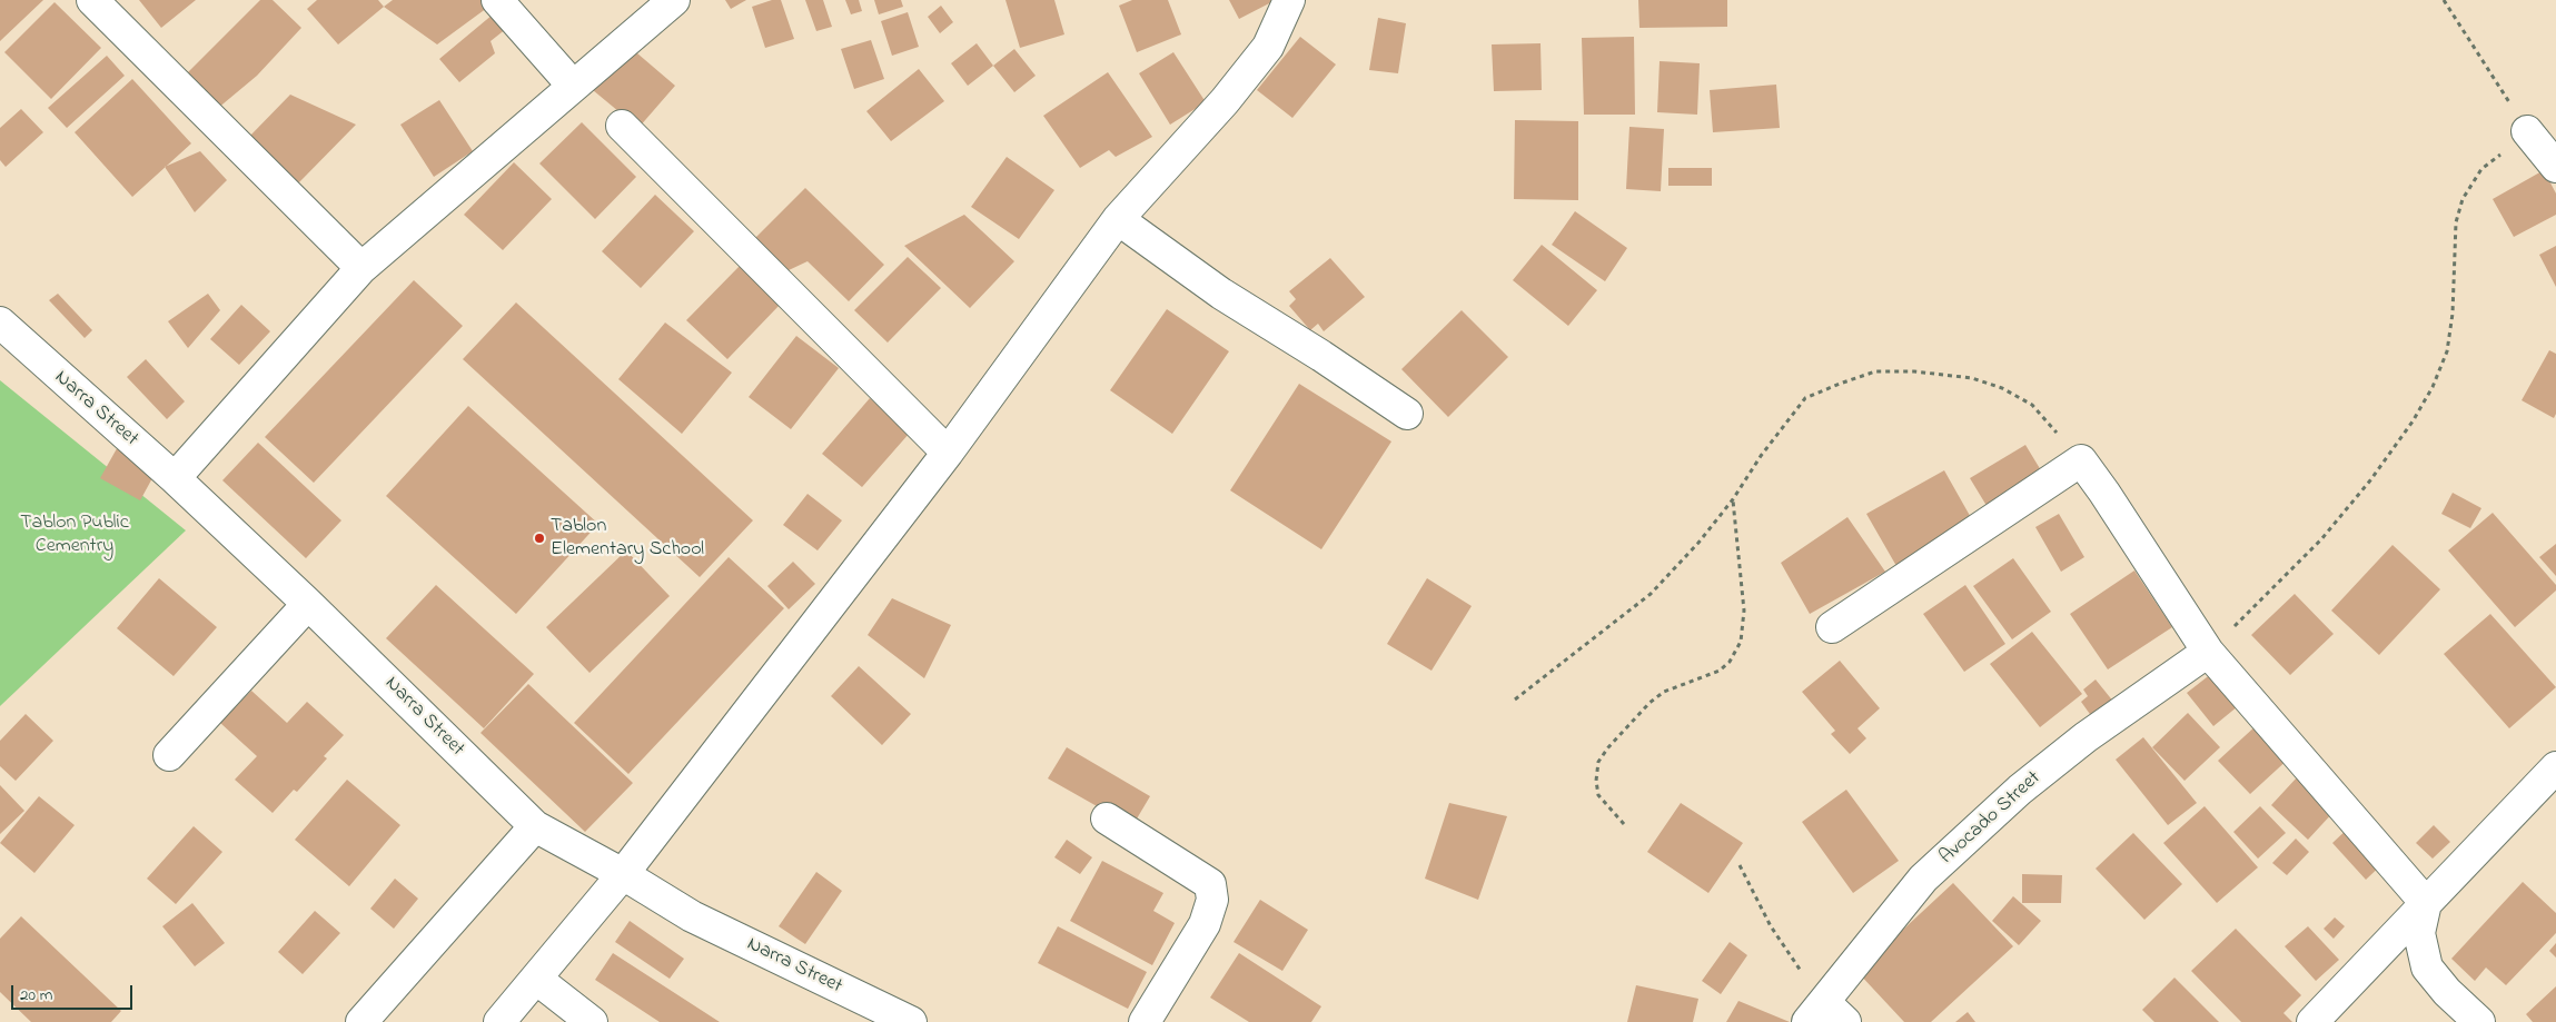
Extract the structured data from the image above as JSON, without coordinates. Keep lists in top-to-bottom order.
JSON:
{
  "streets": {
    "street": ["Narra Street", "Avocado Street"]
  },
  "parks": ["Tablon Public Cementry"],
  "places": ["Tablon Elementary School"],
  "scale_bar": "20 m"
}
